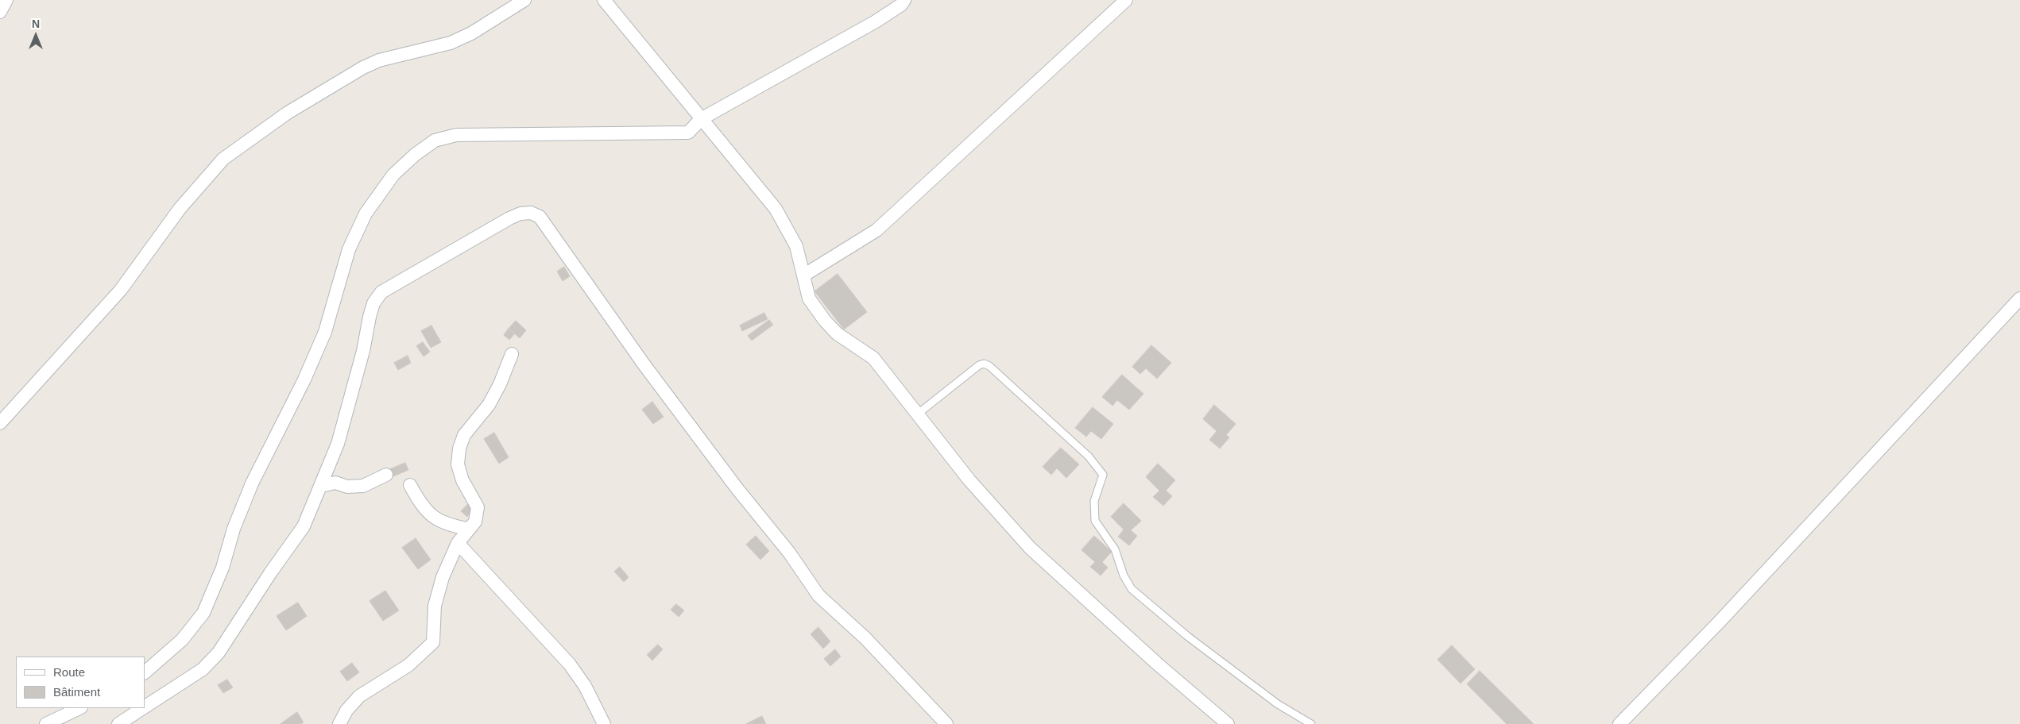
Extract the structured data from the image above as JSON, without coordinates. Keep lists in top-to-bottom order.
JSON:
{
  "legend": ["Route", "Bâtiment"],
  "north": "top"
}
